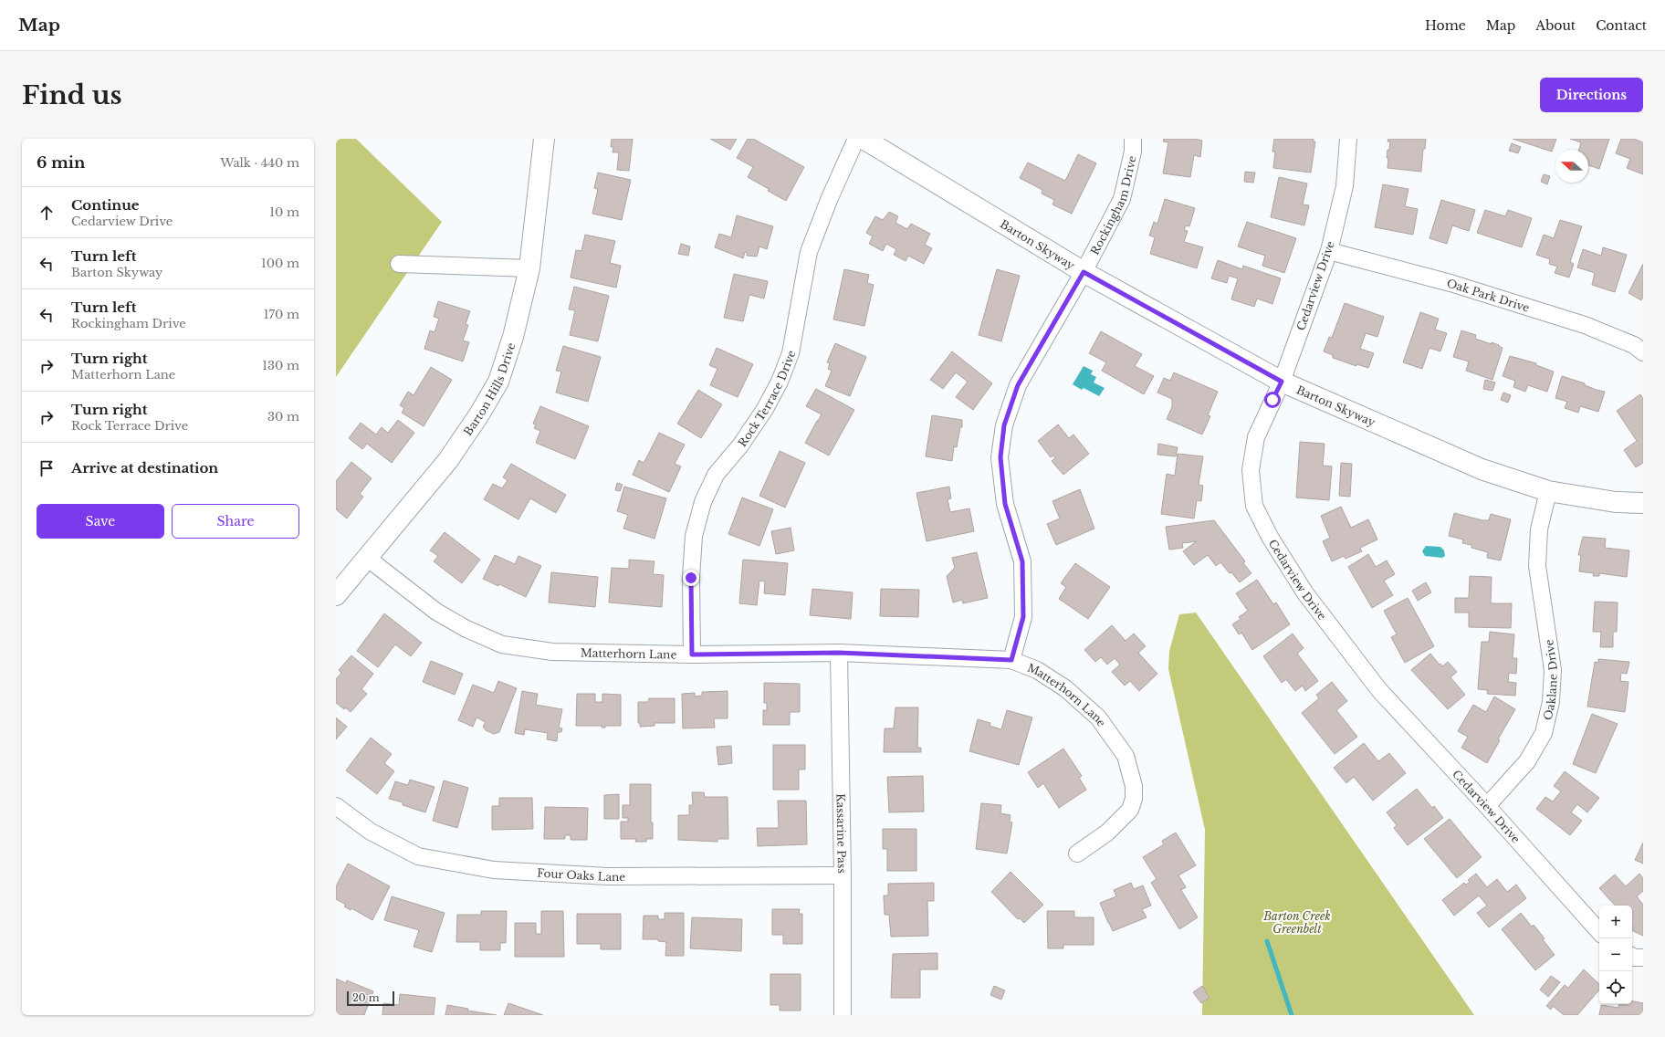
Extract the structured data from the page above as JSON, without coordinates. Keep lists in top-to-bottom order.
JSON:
{
  "streets": {
    "street": [
      "Rockingham Drive",
      "Barton Skyway",
      "Cedarview Drive",
      "Oak Park Drive",
      "Barton Hills Drive",
      "Rock Terrace Drive",
      "Matterhorn Lane",
      "Oaklane Drive",
      "Kassarine Pass",
      "Four Oaks Lane"
    ]
  },
  "crossings": [
    ["Rockingham Drive", "Barton Skyway"],
    ["Rockingham Drive", "Matterhorn Lane"],
    ["Barton Skyway", "Cedarview Drive"],
    ["Barton Skyway", "Oaklane Drive"],
    ["Cedarview Drive", "Oak Park Drive"],
    ["Cedarview Drive", "Oaklane Drive"],
    ["Barton Hills Drive", "Matterhorn Lane"],
    ["Rock Terrace Drive", "Matterhorn Lane"],
    ["Matterhorn Lane", "Kassarine Pass"],
    ["Kassarine Pass", "Four Oaks Lane"]
  ],
  "parks": ["Barton Creek Greenbelt"],
  "scale_bar": "20 m",
  "north": "left",
  "page": {
    "header": "Map",
    "nav": [
      "Home",
      "Map",
      "About",
      "Contact"
    ],
    "buttons": [
      "Directions",
      ["Save", "Share"]
    ],
    "title": "Find us",
    "heading": ["6 min", "Walk · 440 m"],
    "list": [
      ["Continue", "Cedarview Drive", "10 m"],
      ["Turn left", "Barton Skyway", "100 m"],
      ["Turn left", "Rockingham Drive", "170 m"],
      ["Turn right", "Matterhorn Lane", "130 m"],
      ["Turn right", "Rock Terrace Drive", "30 m"],
      "Arrive at destination"
    ],
    "map_buttons": ["+", "−"],
    "scale": "20 m"
  }
}
